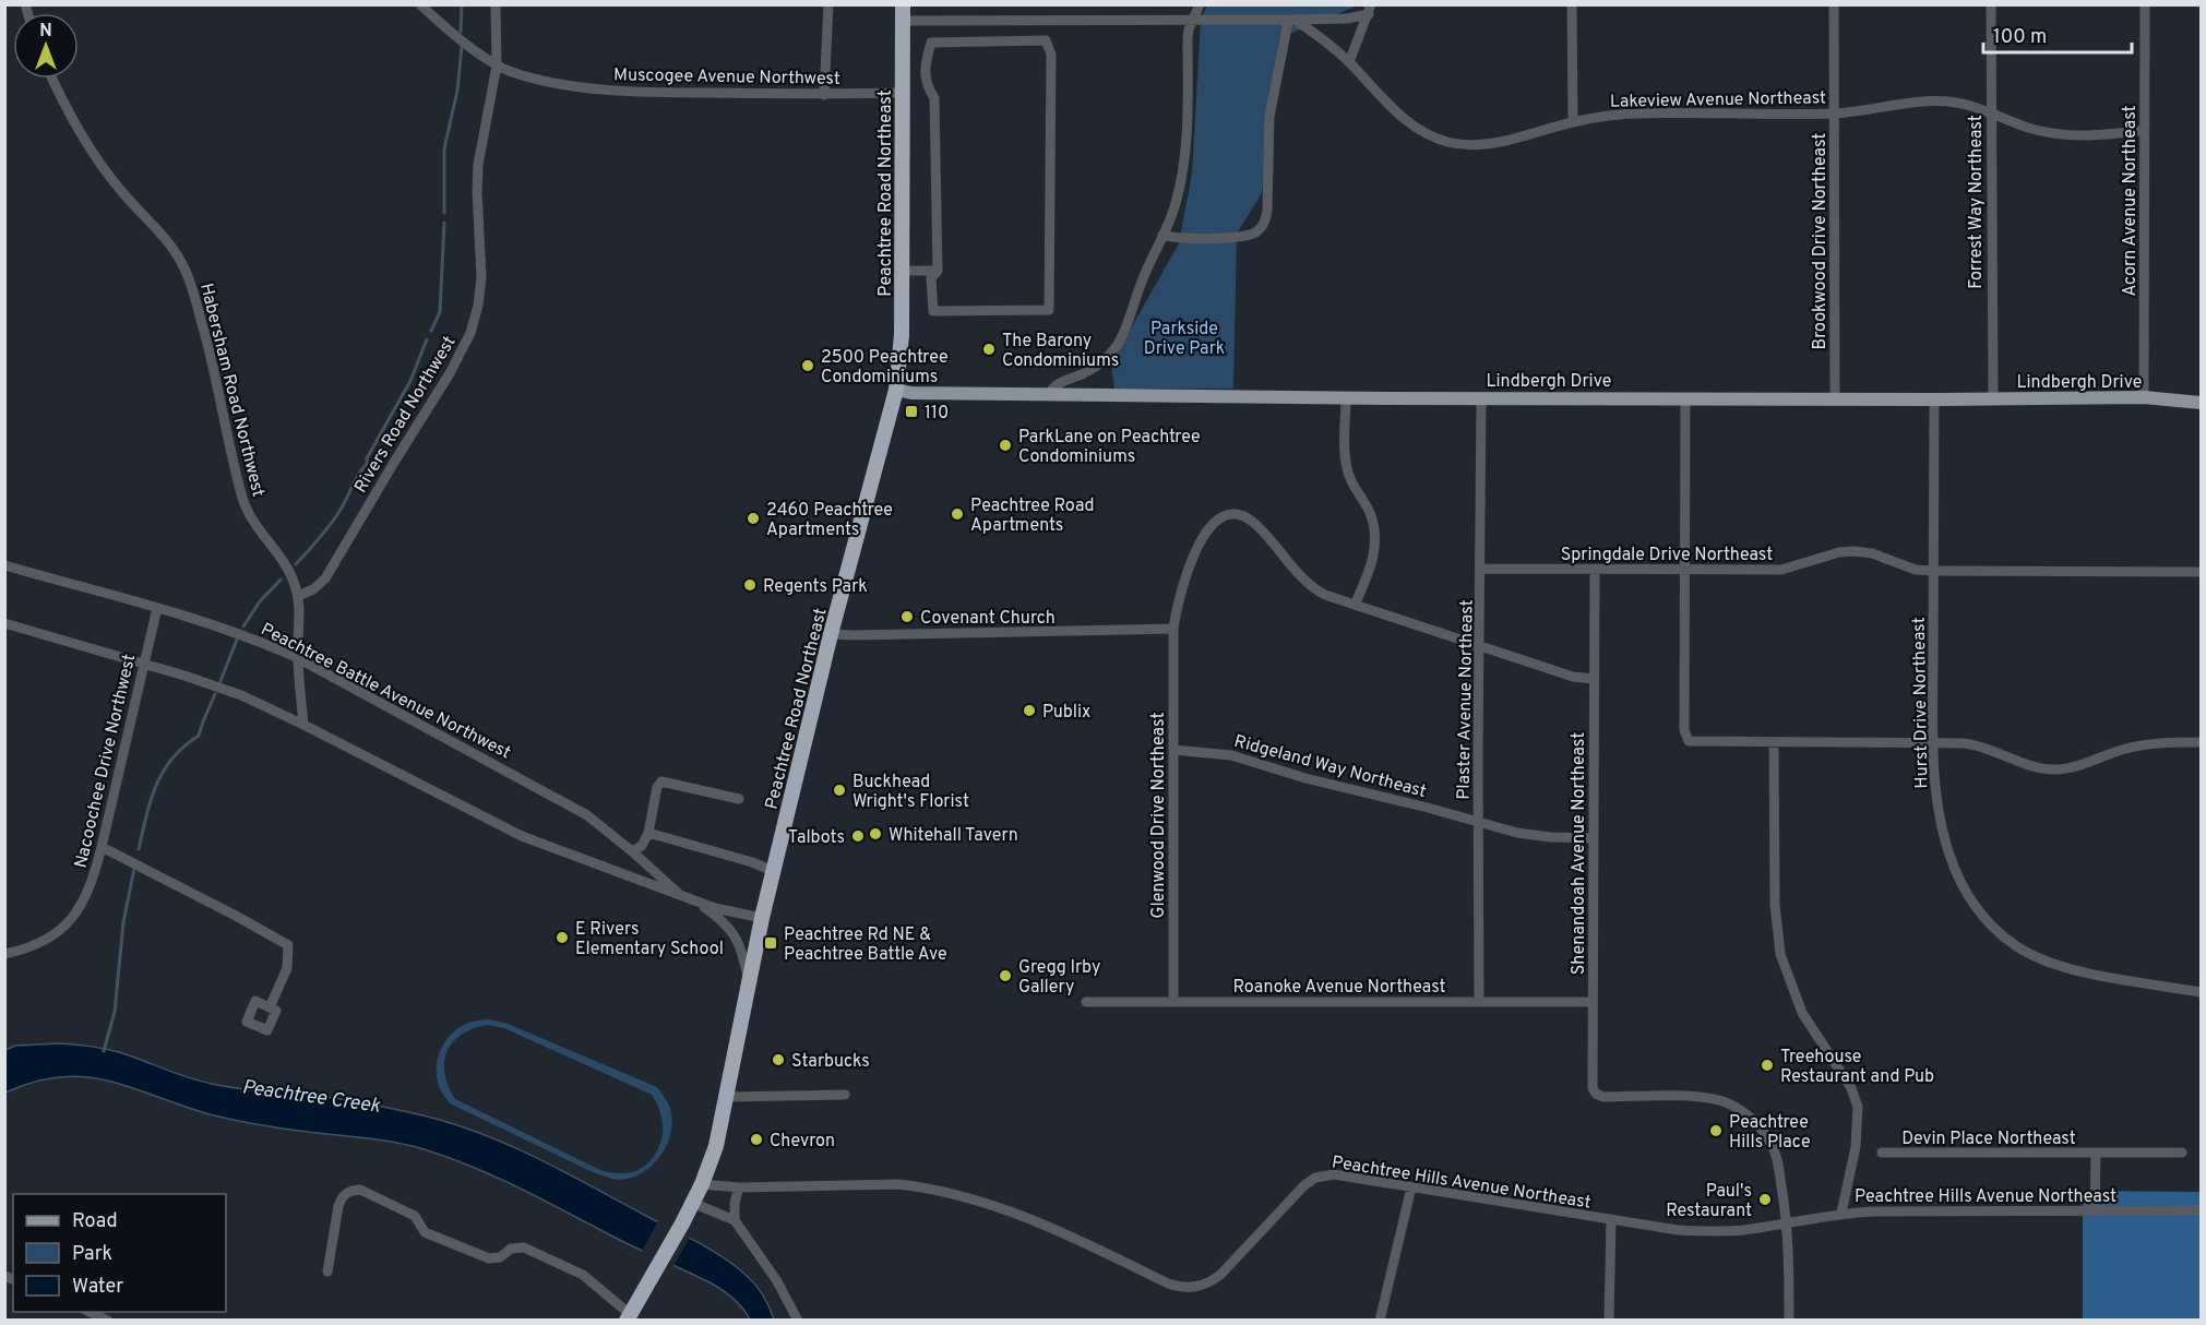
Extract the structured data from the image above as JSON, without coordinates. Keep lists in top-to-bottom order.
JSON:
{
  "streets": {
    "highway": ["Peachtree Road Northeast"],
    "main road": ["Lindbergh Drive"],
    "street": [
      "Muscogee Avenue Northwest",
      "Lakeview Avenue Northeast",
      "Acorn Avenue Northeast",
      "Forrest Way Northeast",
      "Brookwood Drive Northeast",
      "Habersham Road Northwest",
      "Rivers Road Northwest",
      "Springdale Drive Northeast",
      "Peachtree Battle Avenue Northwest",
      "Plaster Avenue Northeast",
      "Hurst Drive Northeast",
      "Nacoochee Drive Northwest",
      "Ridgeland Way Northeast",
      "Glenwood Drive Northeast",
      "Shenandoah Avenue Northeast",
      "Roanoke Avenue Northeast",
      "Devin Place Northeast",
      "Peachtree Hills Avenue Northeast"
    ]
  },
  "crossings": [
    ["Muscogee Avenue Northwest", "Peachtree Road Northeast"],
    ["Muscogee Avenue Northwest", "Rivers Road Northwest"],
    ["Lakeview Avenue Northeast", "Acorn Avenue Northeast"],
    ["Lakeview Avenue Northeast", "Forrest Way Northeast"],
    ["Lakeview Avenue Northeast", "Brookwood Drive Northeast"],
    ["Peachtree Road Northeast", "Lindbergh Drive"],
    ["Peachtree Road Northeast", "Peachtree Battle Avenue Northwest"],
    ["Peachtree Road Northeast", "Peachtree Hills Avenue Northeast"],
    ["Acorn Avenue Northeast", "Lindbergh Drive"],
    ["Forrest Way Northeast", "Lindbergh Drive"],
    ["Brookwood Drive Northeast", "Lindbergh Drive"],
    ["Lindbergh Drive", "Plaster Avenue Northeast"],
    ["Lindbergh Drive", "Hurst Drive Northeast"],
    ["Habersham Road Northwest", "Rivers Road Northwest"],
    ["Springdale Drive Northeast", "Plaster Avenue Northeast"],
    ["Springdale Drive Northeast", "Hurst Drive Northeast"],
    ["Springdale Drive Northeast", "Shenandoah Avenue Northeast"],
    ["Peachtree Battle Avenue Northwest", "Nacoochee Drive Northwest"],
    ["Plaster Avenue Northeast", "Ridgeland Way Northeast"],
    ["Plaster Avenue Northeast", "Glenwood Drive Northeast"],
    ["Plaster Avenue Northeast", "Roanoke Avenue Northeast"],
    ["Ridgeland Way Northeast", "Glenwood Drive Northeast"],
    ["Ridgeland Way Northeast", "Shenandoah Avenue Northeast"],
    ["Glenwood Drive Northeast", "Shenandoah Avenue Northeast"],
    ["Glenwood Drive Northeast", "Roanoke Avenue Northeast"],
    ["Shenandoah Avenue Northeast", "Roanoke Avenue Northeast"],
    ["Shenandoah Avenue Northeast", "Peachtree Hills Avenue Northeast"],
    ["Devin Place Northeast", "Peachtree Hills Avenue Northeast"]
  ],
  "water": ["Peachtree Creek"],
  "parks": ["Parkside Drive Park"],
  "places": {
    "other": [
      "The Barony Condominiums",
      "2500 Peachtree Condominiums",
      "ParkLane on Peachtree Condominiums",
      "Peachtree Road Apartments",
      "2460 Peachtree Apartments",
      "Regents Park",
      "Covenant Church",
      "Publix",
      "Buckhead Wright's Florist",
      "Whitehall Tavern",
      "Talbots",
      "E Rivers Elementary School",
      "Gregg Irby Gallery",
      "Starbucks",
      "Treehouse Restaurant and Pub",
      "Peachtree Hills Place",
      "Chevron",
      "Paul's Restaurant"
    ],
    "transit": ["110", "Peachtree Rd NE & Peachtree Battle Ave"]
  },
  "legend": ["Road", "Park", "Water"],
  "scale_bar": "100 m",
  "north": "top"
}
